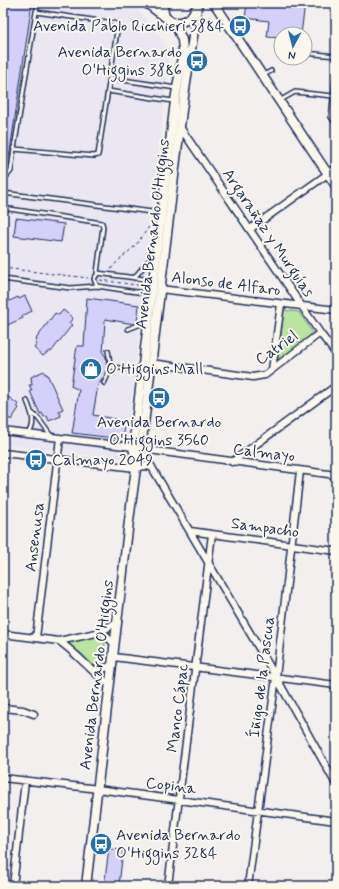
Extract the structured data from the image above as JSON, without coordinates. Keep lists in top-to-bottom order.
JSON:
{
  "streets": {
    "main road": ["Avenida Bernardo O'Higgins"],
    "street": [
      "Argarañaz y Murguías",
      "Alonso de Alfaro",
      "Catriel",
      "Calmayo",
      "Sampacho",
      "Ansenusa",
      "Íñigo de la Pascua",
      "Manco Cápac",
      "Copina"
    ]
  },
  "crossings": [
    ["Argarañaz y Murguías", "Avenida Bernardo O'Higgins"],
    ["Argarañaz y Murguías", "Alonso de Alfaro"],
    ["Argarañaz y Murguías", "Catriel"],
    ["Avenida Bernardo O'Higgins", "Alonso de Alfaro"],
    ["Avenida Bernardo O'Higgins", "Catriel"],
    ["Avenida Bernardo O'Higgins", "Calmayo"],
    ["Avenida Bernardo O'Higgins", "Copina"],
    ["Calmayo", "Ansenusa"],
    ["Calmayo", "Íñigo de la Pascua"],
    ["Sampacho", "Íñigo de la Pascua"],
    ["Sampacho", "Manco Cápac"],
    ["Íñigo de la Pascua", "Copina"],
    ["Manco Cápac", "Copina"]
  ],
  "places": {
    "bus stop": [
      "Avenida Pablo Ricchieri 3884",
      "Avenida Bernardo O'Higgins 3886",
      "Avenida Bernardo O'Higgins 3560",
      "Calmayo 2049",
      "Avenida Bernardo O'Higgins 3284"
    ],
    "shop": ["O Higgins Mall"]
  },
  "north": "bottom"
}
